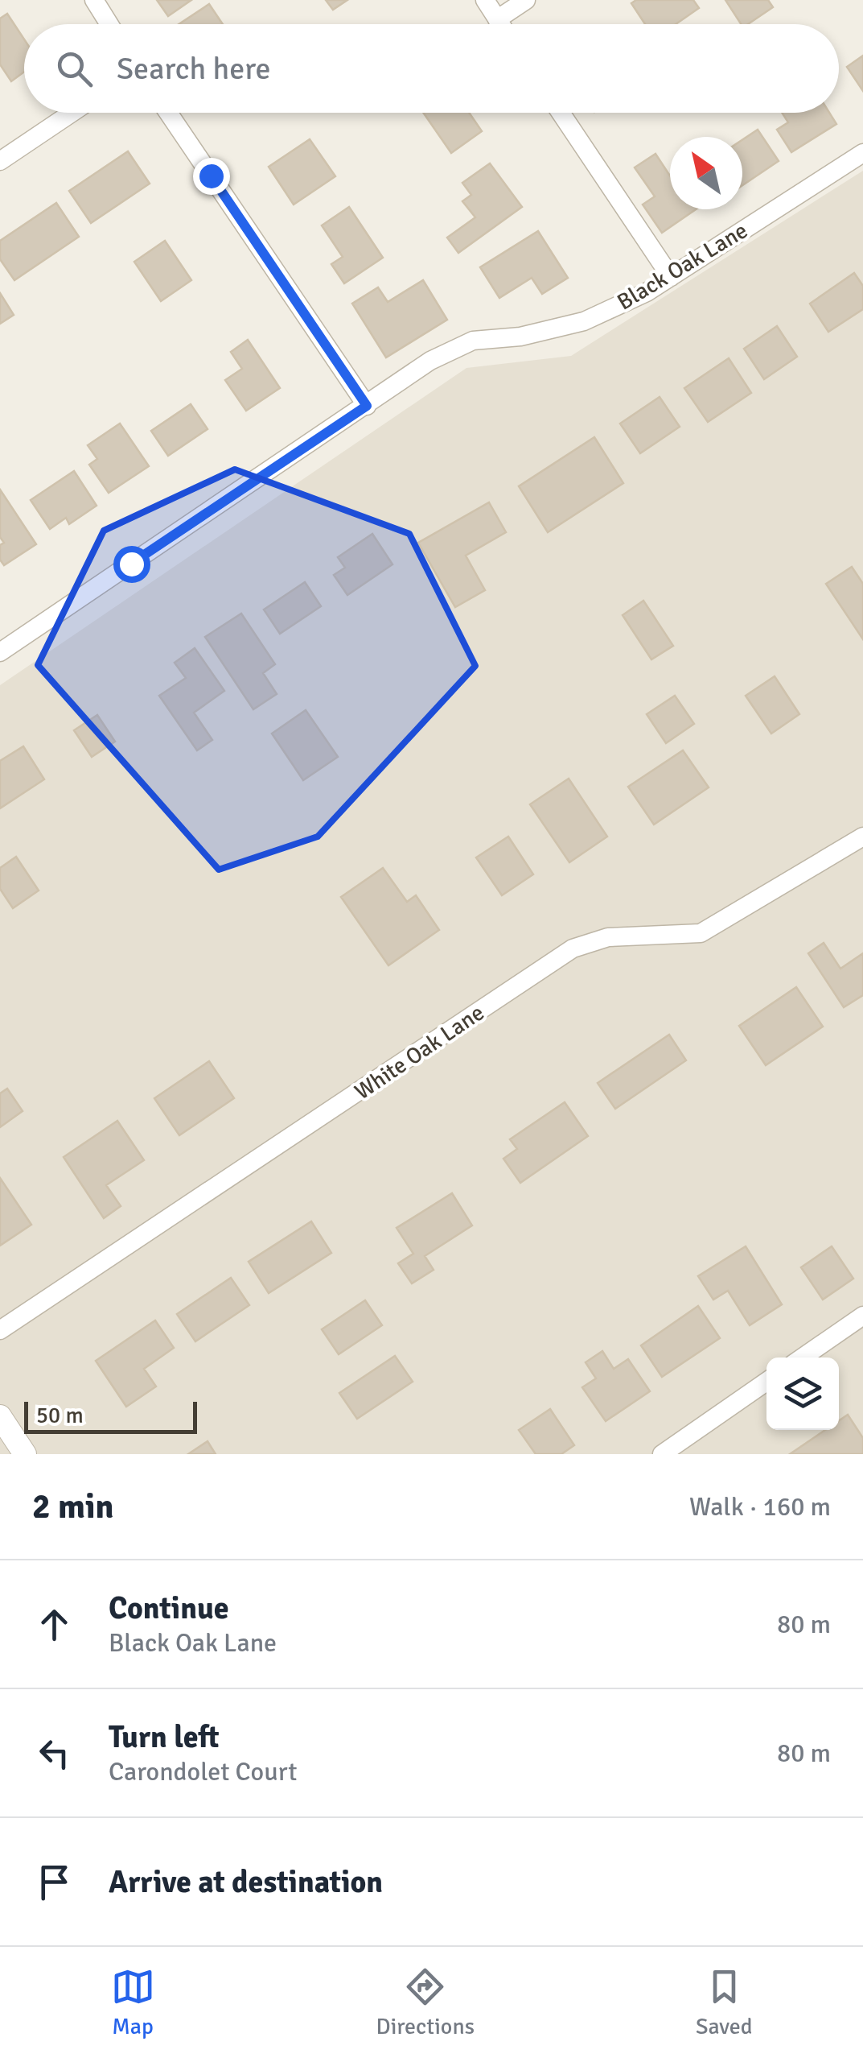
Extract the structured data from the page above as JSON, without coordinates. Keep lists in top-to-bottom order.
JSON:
{
  "streets": {
    "street": ["Black Oak Lane", "White Oak Lane"]
  },
  "scale_bar": "50 m",
  "north": "top left",
  "page": {
    "search": "Search here",
    "scale": "50 m",
    "heading": ["2 min", "Walk · 160 m"],
    "list": [
      ["Continue", "Black Oak Lane", "80 m"],
      ["Turn left", "Carondolet Court", "80 m"],
      "Arrive at destination"
    ],
    "nav": ["Map", "Directions", "Saved"]
  }
}
